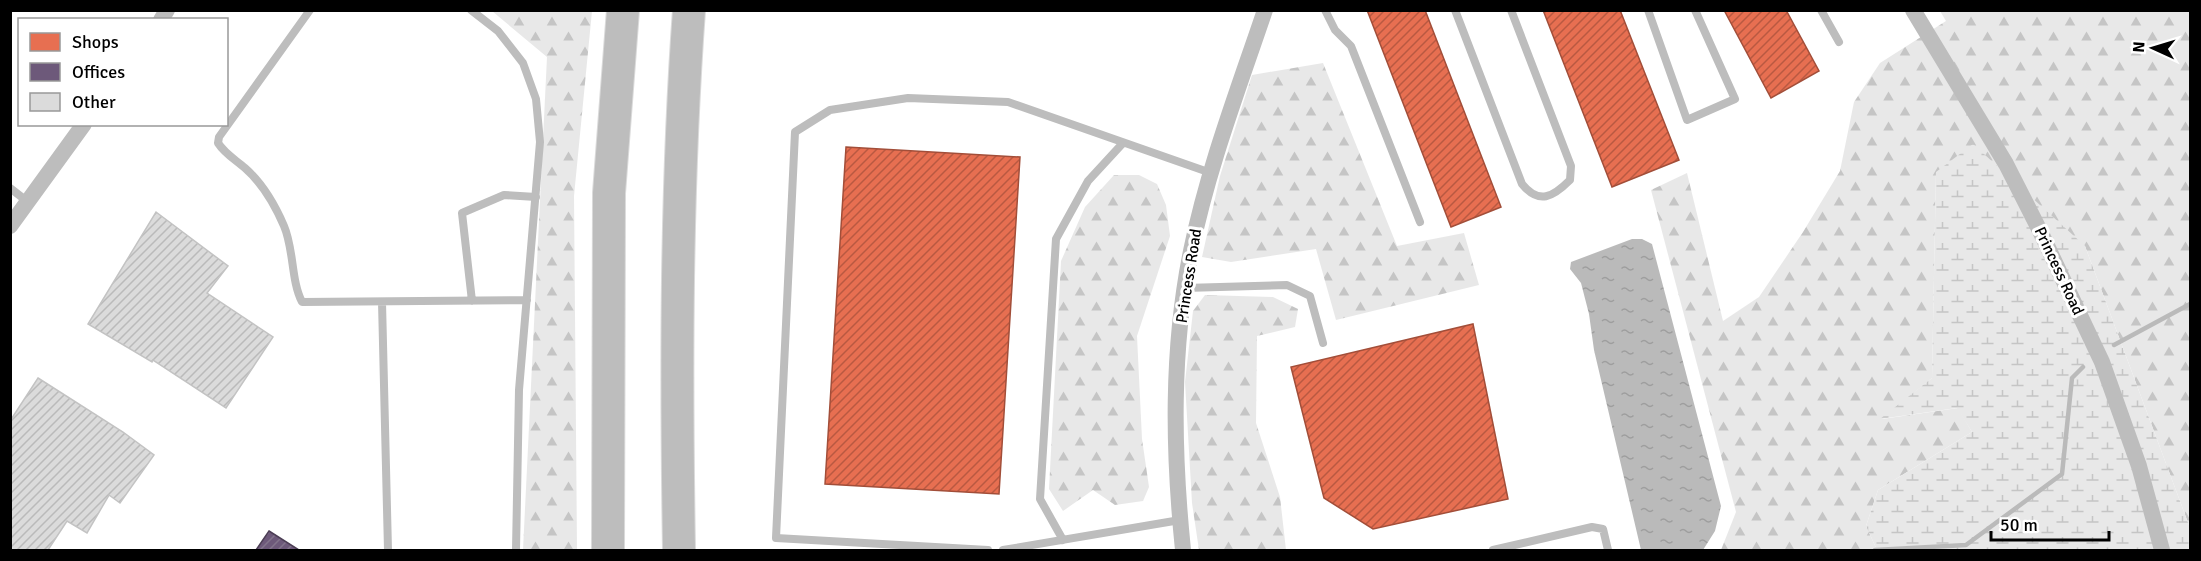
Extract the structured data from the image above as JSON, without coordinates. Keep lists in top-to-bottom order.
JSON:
{
  "streets": {
    "street": ["Princess Road"]
  },
  "legend": ["Shops", "Offices", "Other"],
  "scale_bar": "50 m",
  "north": "left"
}
